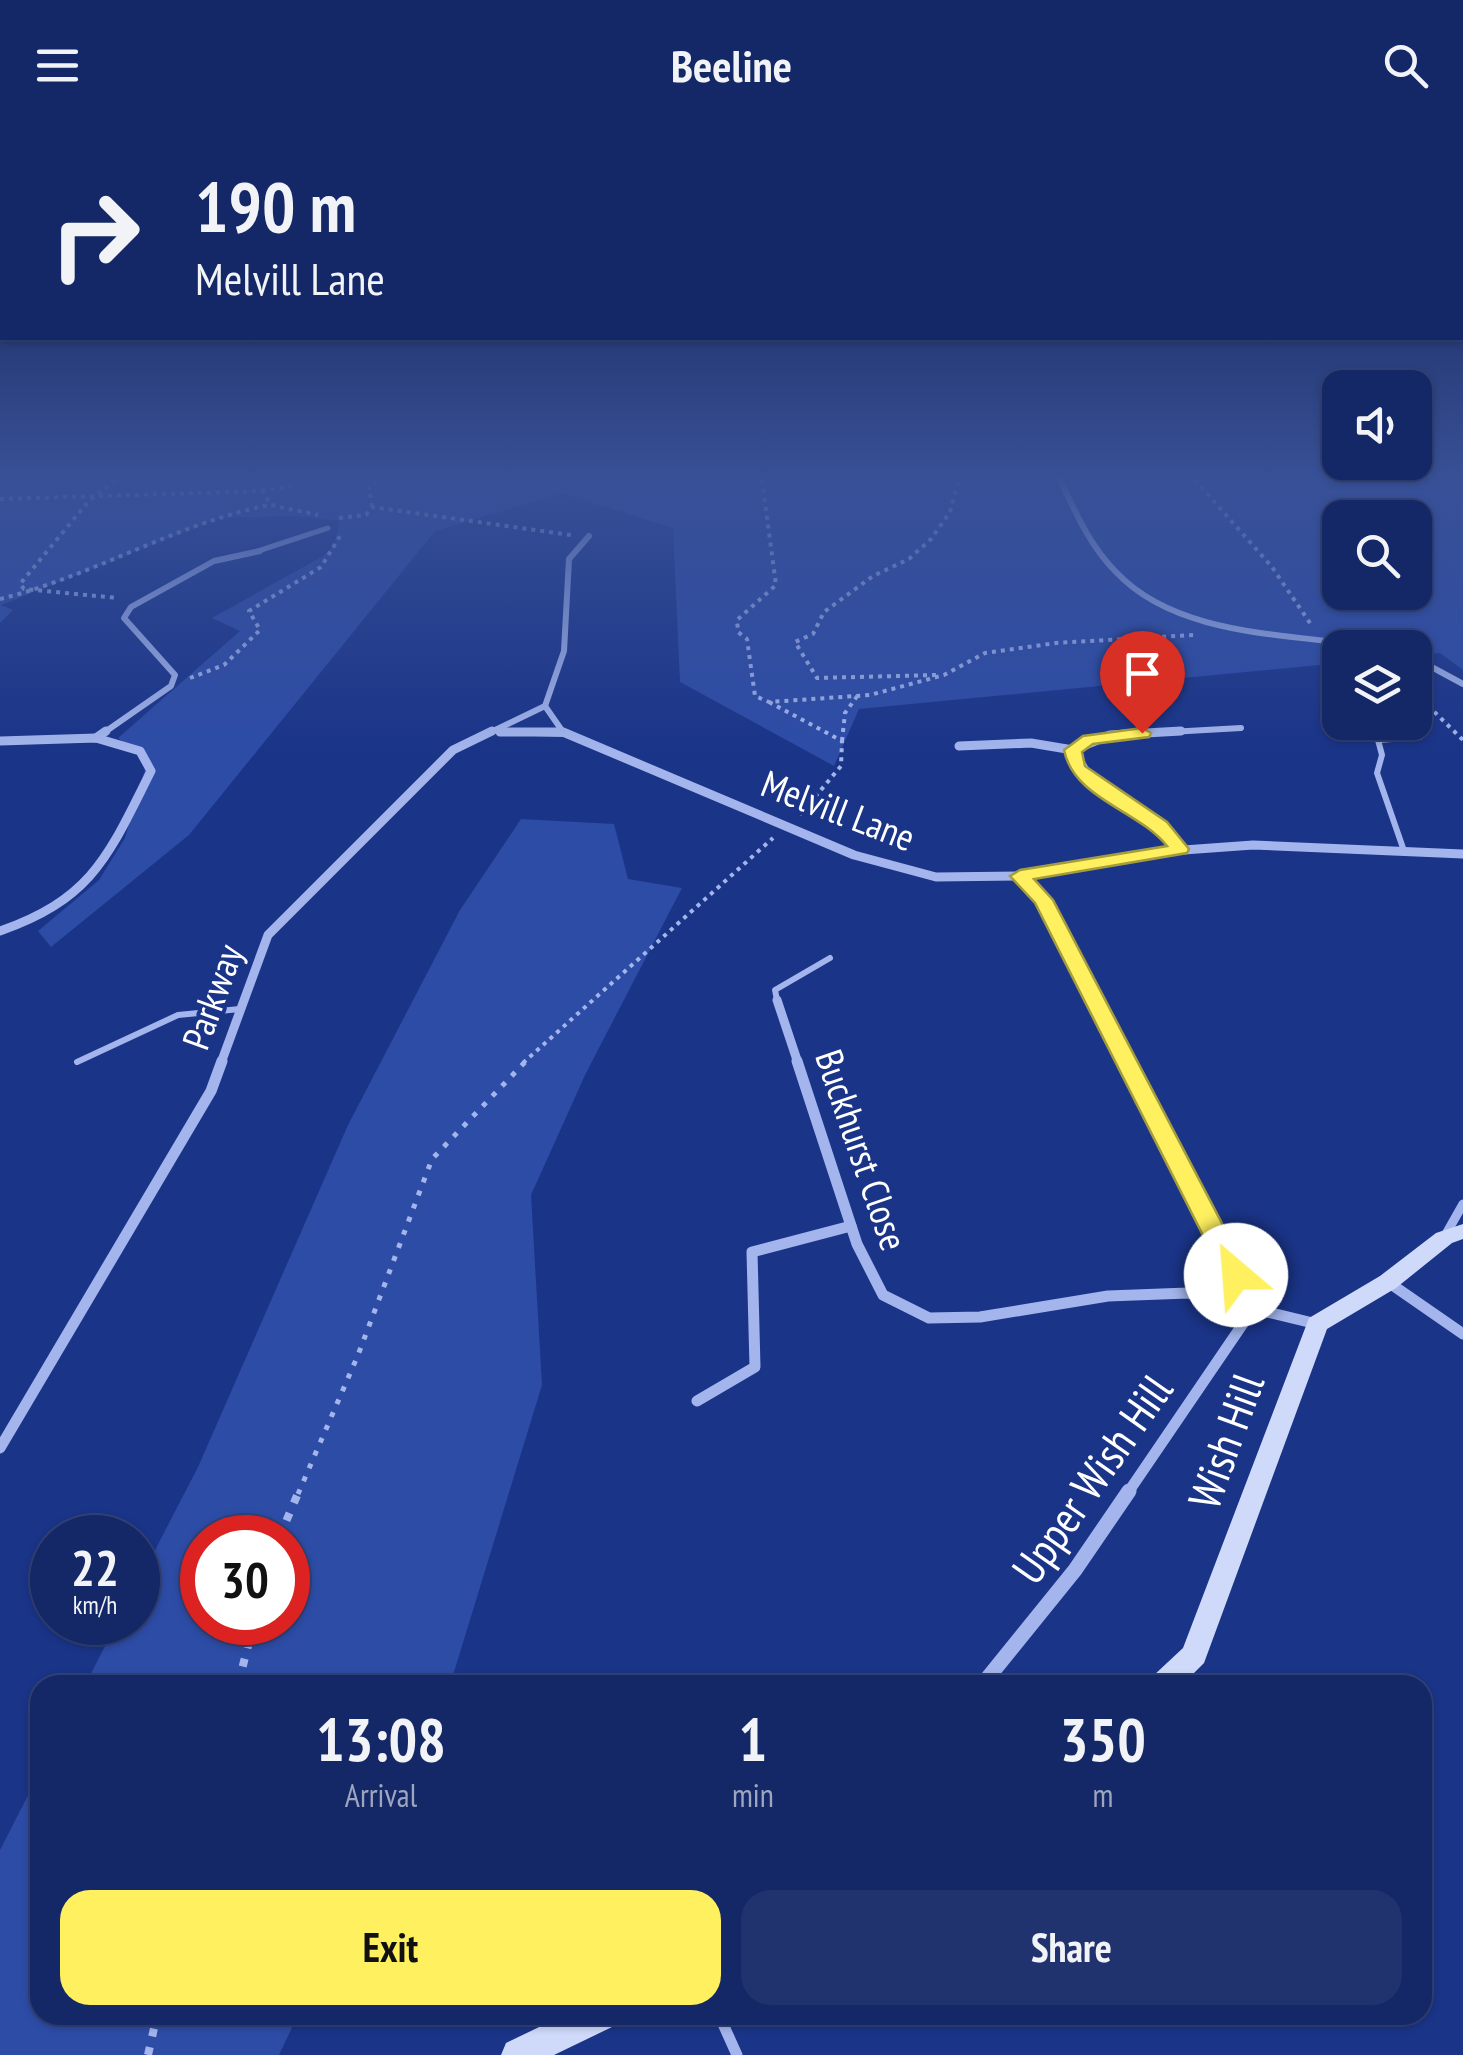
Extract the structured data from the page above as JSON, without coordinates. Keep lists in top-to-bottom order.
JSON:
{
  "streets": {
    "street": [
      "Melvill Lane",
      "Parkway",
      "Buckhurst Close",
      "Wish Hill",
      "Upper Wish Hill"
    ]
  },
  "crossings": [
    ["Buckhurst Close", "Wish Hill"],
    ["Buckhurst Close", "Upper Wish Hill"]
  ],
  "page": {
    "header": "Beeline",
    "turn": ["190 m", "Melvill Lane"],
    "speed": "22 km/h",
    "limit": "30",
    "eta": [
      "13:08",
      "Arrival",
      "1",
      "min",
      "350",
      "m"
    ],
    "buttons": ["Exit", "Share"]
  }
}
